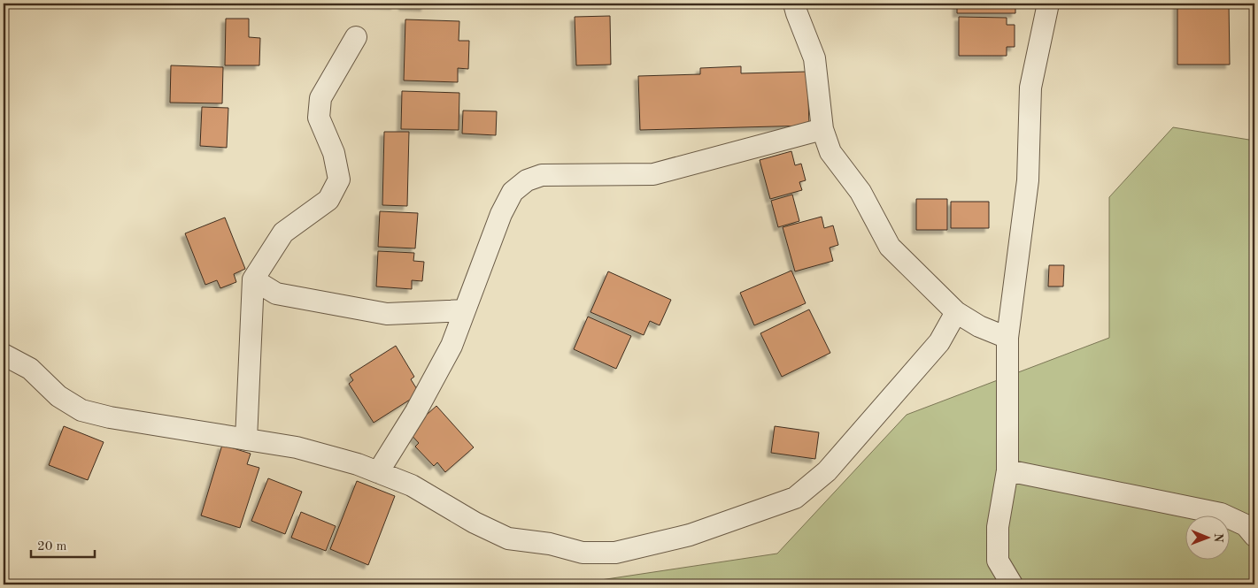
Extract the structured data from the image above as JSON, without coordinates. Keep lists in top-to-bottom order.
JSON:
{
  "scale_bar": "20 m",
  "north": "right"
}
